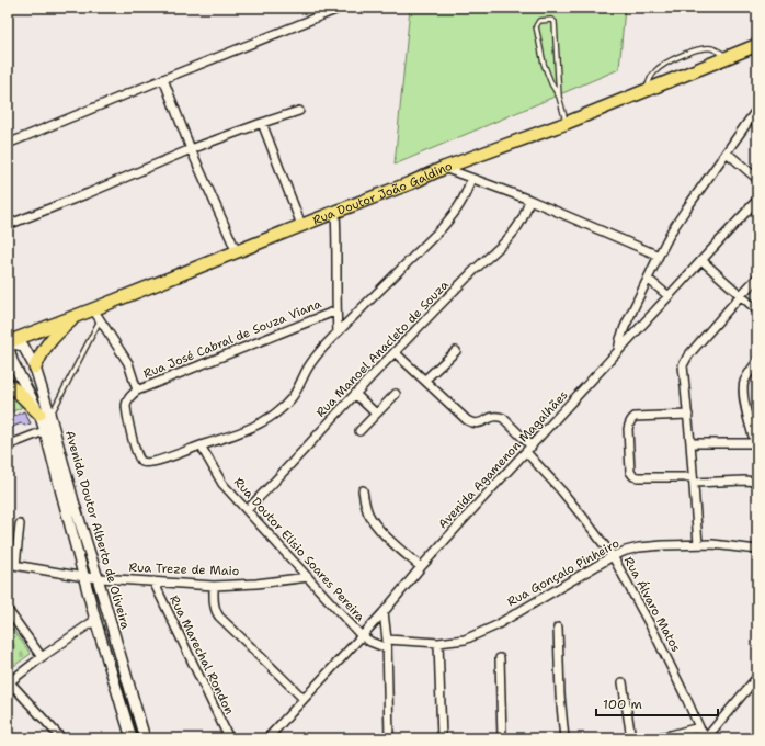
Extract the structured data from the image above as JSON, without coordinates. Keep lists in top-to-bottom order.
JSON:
{
  "streets": {
    "main road": ["Rua Doutor João Galdino"],
    "street": [
      "Rua José Cabral de Souza Viana",
      "Rua Manoel Anacleto de Souza",
      "Avenida Agamenon Magalhães",
      "Avenida Doutor Alberto de Oliveira",
      "Rua Doutor Elisio Soares Pereira",
      "Rua Treze de Maio",
      "Rua Gonçalo Pinheiro",
      "Rua Álvaro Matos",
      "Rua Marechal Rondon"
    ]
  },
  "crossings": [
    ["Rua Doutor João Galdino", "Avenida Doutor Alberto de Oliveira"],
    ["Rua Manoel Anacleto de Souza", "Rua Doutor Elisio Soares Pereira"],
    ["Avenida Agamenon Magalhães", "Rua Doutor Elisio Soares Pereira"],
    ["Avenida Agamenon Magalhães", "Rua Álvaro Matos"],
    ["Avenida Doutor Alberto de Oliveira", "Rua Treze de Maio"],
    ["Rua Doutor Elisio Soares Pereira", "Rua Treze de Maio"],
    ["Rua Doutor Elisio Soares Pereira", "Rua Gonçalo Pinheiro"],
    ["Rua Treze de Maio", "Rua Marechal Rondon"],
    ["Rua Gonçalo Pinheiro", "Rua Álvaro Matos"]
  ],
  "scale_bar": "100 m"
}
